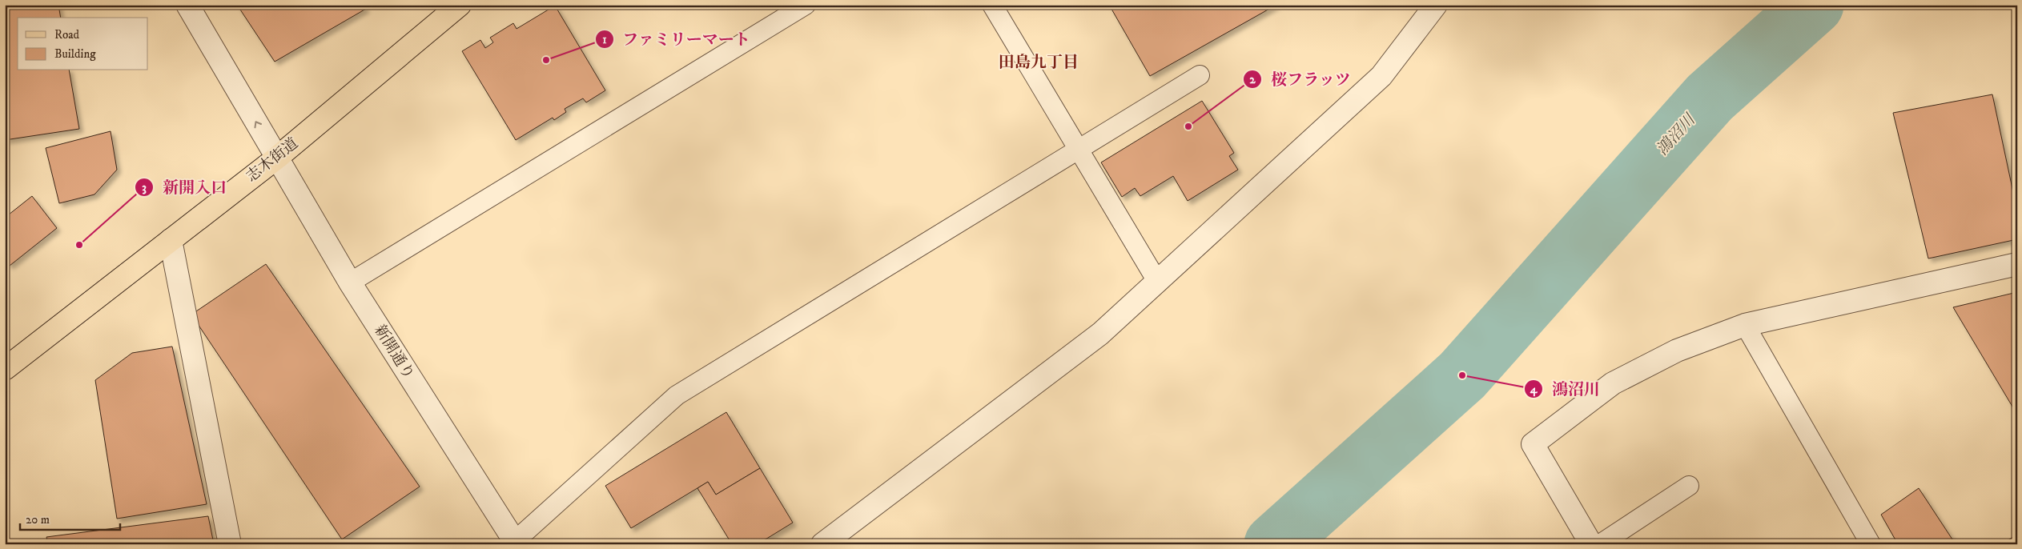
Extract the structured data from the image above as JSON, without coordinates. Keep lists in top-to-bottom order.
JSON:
{
  "streets": {
    "main road": ["志木街道"],
    "street": ["新開通り"]
  },
  "crossings": [
    ["志木街道", "新開通り"]
  ],
  "districts": ["田島九丁目"],
  "water": ["鴻沼川"],
  "places": [
    "ファミリーマート",
    "桜フラッツ",
    "新開入口",
    "鴻沼川"
  ],
  "legend": ["Road", "Building"],
  "scale_bar": "20 m"
}
